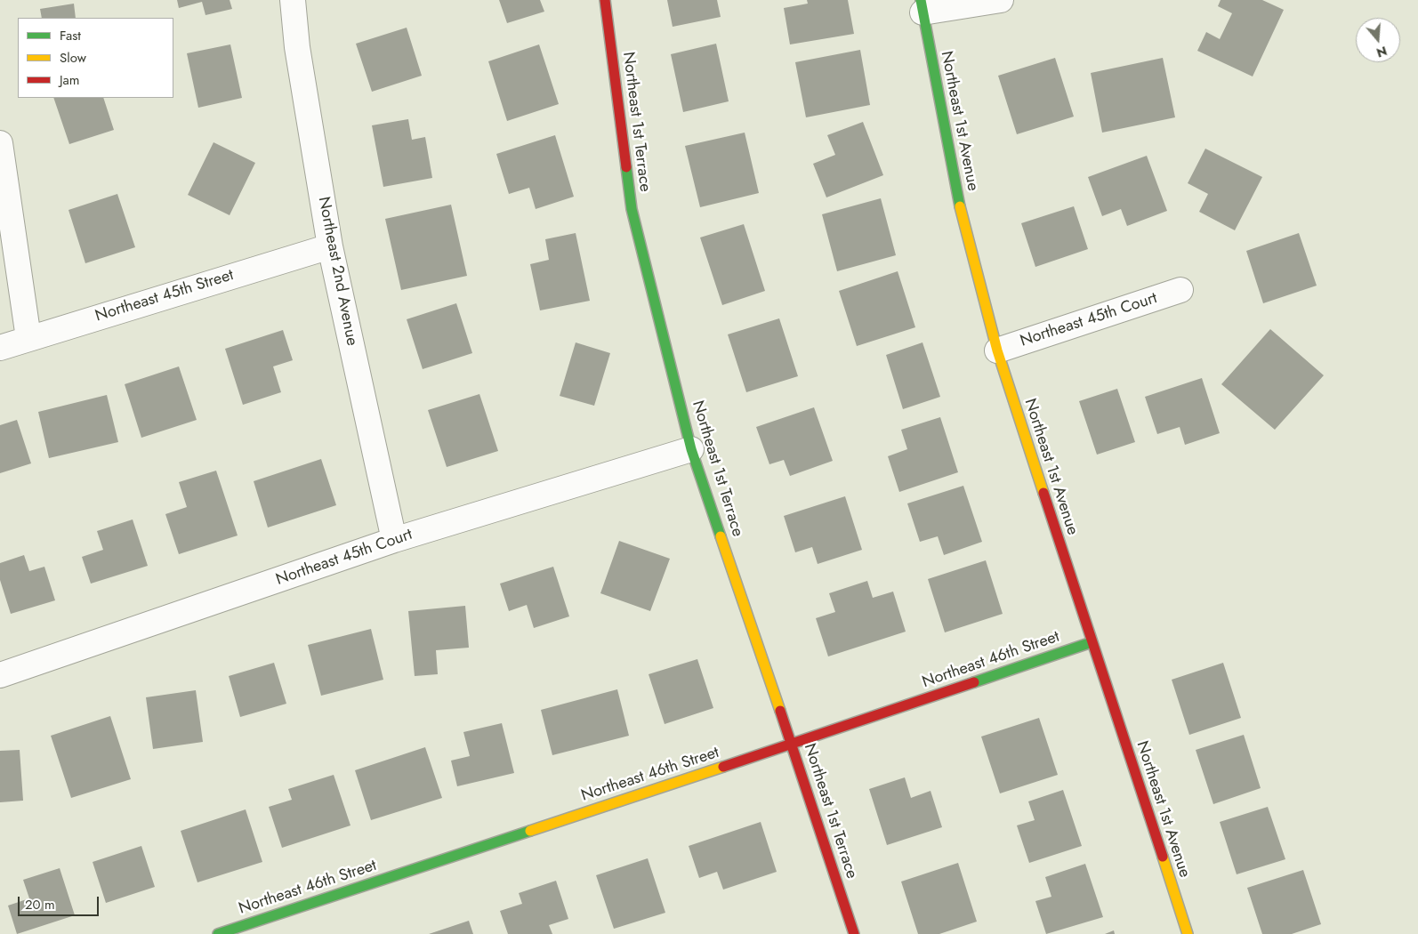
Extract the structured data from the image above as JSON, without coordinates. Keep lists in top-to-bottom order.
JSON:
{
  "streets": {
    "street": [
      "Northeast 1st Avenue",
      "Northeast 1st Terrace",
      "Northeast 2nd Avenue",
      "Northeast 45th Street",
      "Northeast 45th Court",
      "Northeast 46th Street"
    ]
  },
  "crossings": [
    ["Northeast 1st Avenue", "Northeast 45th Court"],
    ["Northeast 1st Avenue", "Northeast 46th Street"],
    ["Northeast 1st Terrace", "Northeast 45th Court"],
    ["Northeast 1st Terrace", "Northeast 46th Street"],
    ["Northeast 2nd Avenue", "Northeast 45th Street"],
    ["Northeast 2nd Avenue", "Northeast 45th Court"]
  ],
  "legend": ["Fast", "Slow", "Jam"],
  "scale_bar": "20 m",
  "north": "bottom"
}
